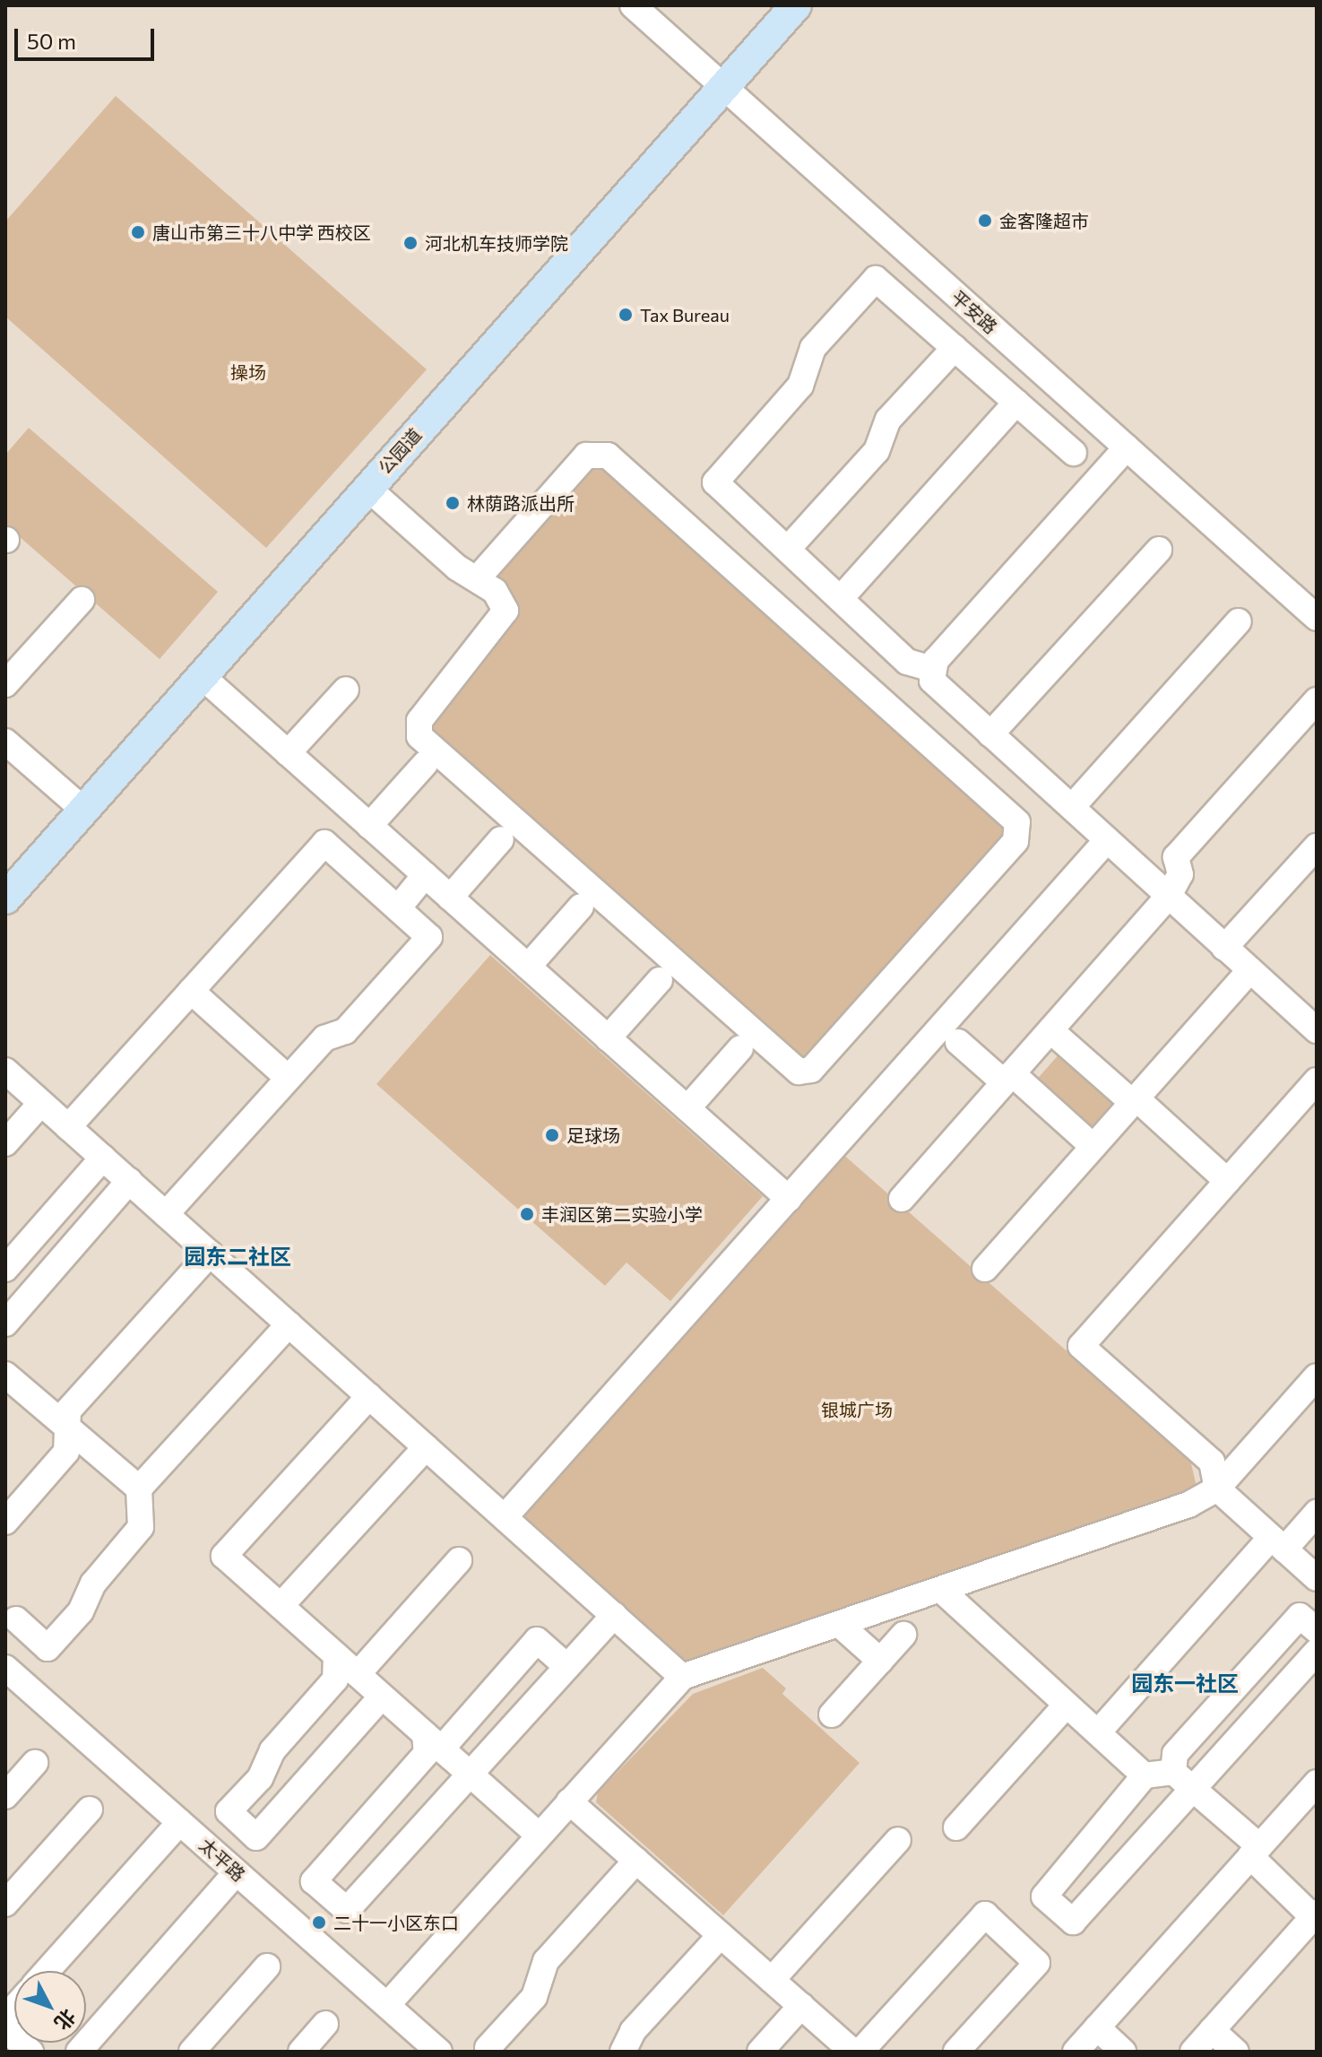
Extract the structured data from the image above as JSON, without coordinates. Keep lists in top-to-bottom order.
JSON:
{
  "streets": {
    "main road": ["公园道"],
    "street": ["平安路", "太平路"]
  },
  "crossings": [
    ["平安路", "公园道"]
  ],
  "districts": ["园东二社区", "园东一社区"],
  "parks": ["操场", "银城广场"],
  "places": [
    "金客隆超市",
    "唐山市第三十八中学 西校区",
    "河北机车技师学院",
    "Tax Bureau",
    "林荫路派出所",
    "足球场",
    "丰润区第二实验小学",
    "二十一小区东口"
  ],
  "scale_bar": "50 m",
  "north": "bottom right"
}
